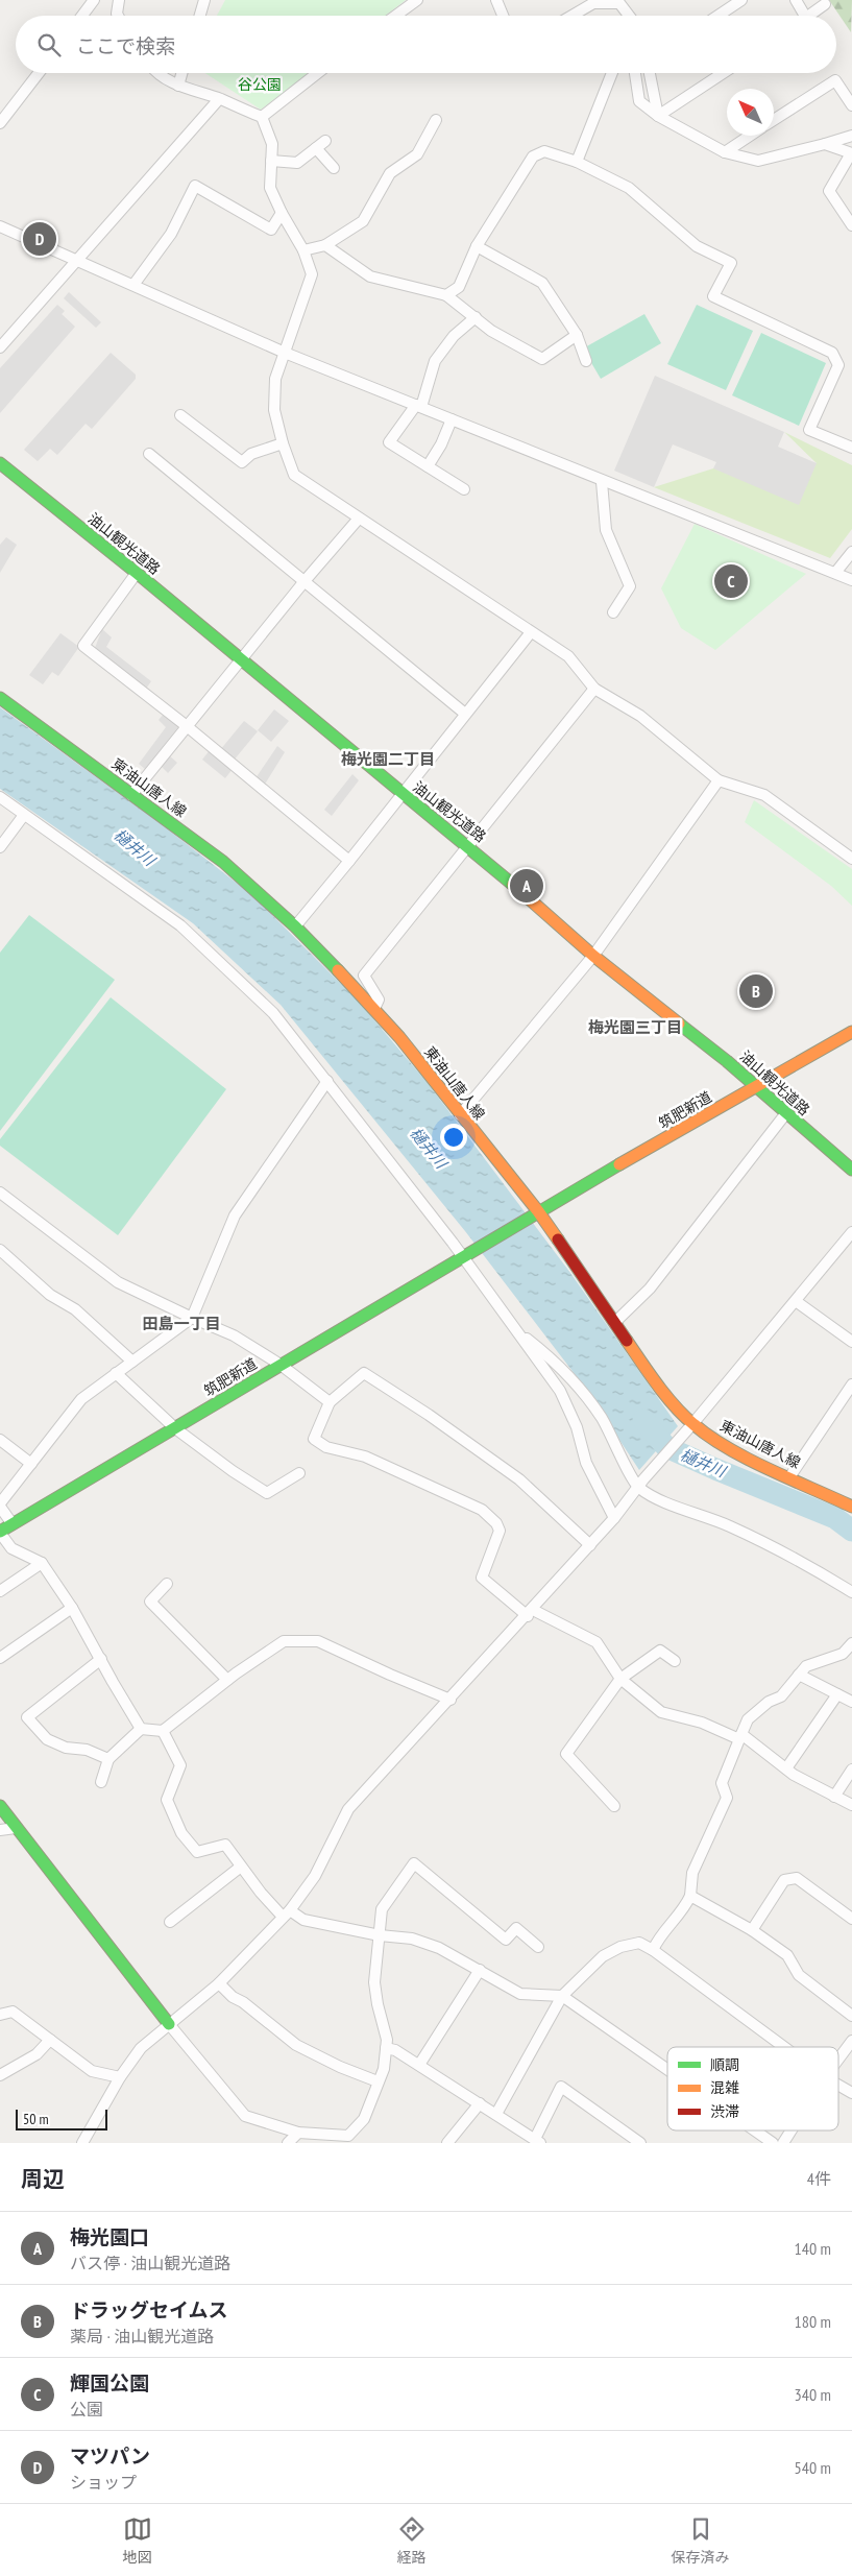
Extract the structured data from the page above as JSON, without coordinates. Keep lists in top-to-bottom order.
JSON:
{
  "streets": {
    "street": ["油山観光道路", "東油山唐人線", "筑肥新道"]
  },
  "crossings": [
    ["油山観光道路", "筑肥新道"],
    ["東油山唐人線", "筑肥新道"]
  ],
  "districts": ["梅光園二丁目", "梅光園三丁目", "田島一丁目"],
  "water": ["樋井川"],
  "parks": ["谷公園"],
  "legend": ["順調", "混雑", "渋滞"],
  "scale_bar": "50 m",
  "north": "top left",
  "page": {
    "search": "ここで検索",
    "pins": [
      "D",
      "C",
      "A",
      "B"
    ],
    "scale": "50 m",
    "heading": ["周辺", "4件"],
    "list": [
      {
        "mark": "A",
        "name": "梅光園口",
        "note": "バス停 · 油山観光道路",
        "value": "140 m"
      },
      {
        "mark": "B",
        "name": "ドラッグセイムス",
        "note": "薬局 · 油山観光道路",
        "value": "180 m"
      },
      {
        "mark": "C",
        "name": "輝国公園",
        "note": "公園",
        "value": "340 m"
      },
      {
        "mark": "D",
        "name": "マツパン",
        "note": "ショップ",
        "value": "540 m"
      }
    ],
    "nav": ["地図", "経路", "保存済み"]
  }
}
